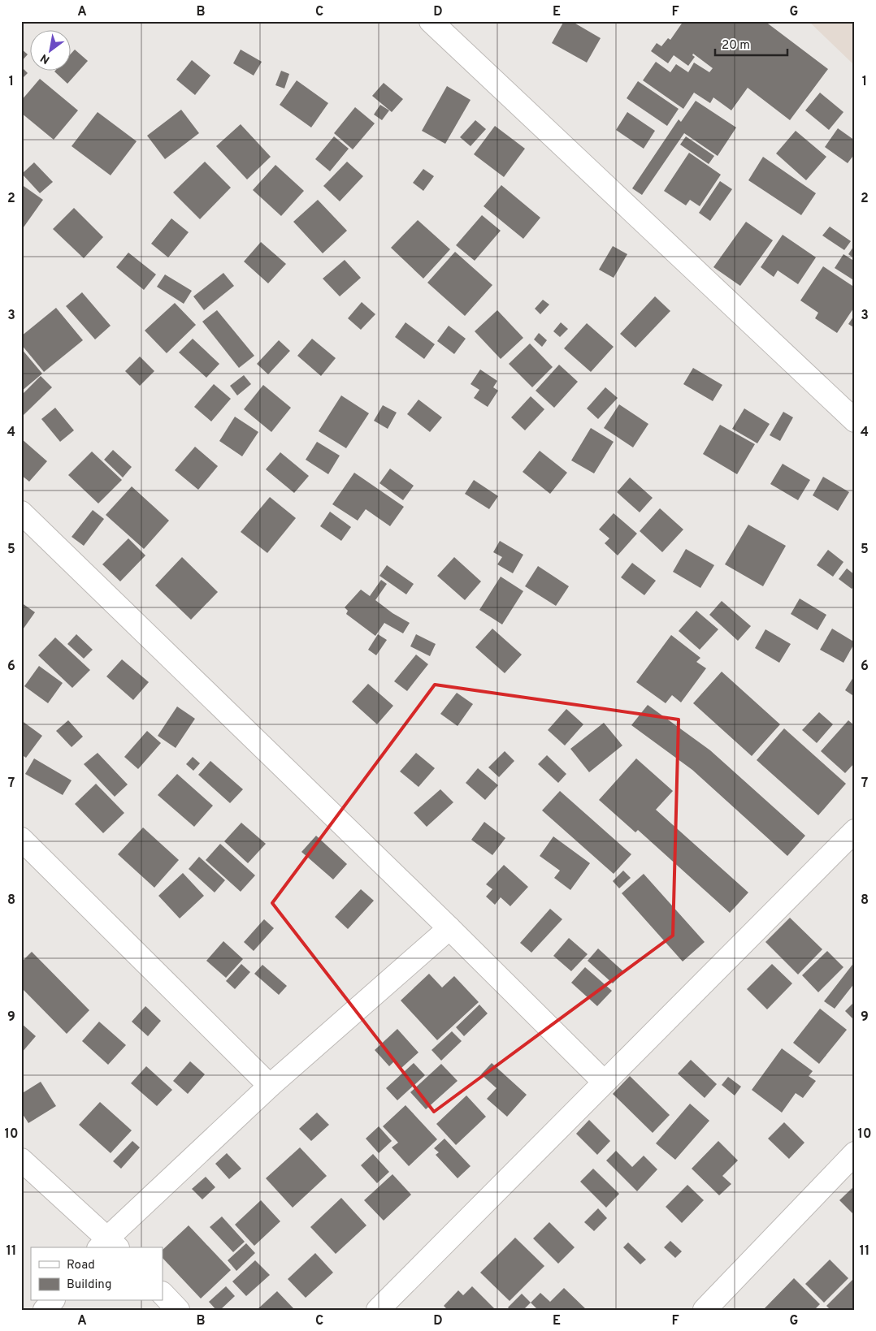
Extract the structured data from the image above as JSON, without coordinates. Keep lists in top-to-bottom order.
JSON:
{
  "legend": ["Road", "Building"],
  "scale_bar": "20 m",
  "north": "bottom left",
  "grid": {
    "columns": [
      "A",
      "B",
      "C",
      "D",
      "E",
      "F",
      "G"
    ],
    "rows": [
      "1",
      "2",
      "3",
      "4",
      "5",
      "6",
      "7",
      "8",
      "9",
      "10",
      "11"
    ]
  }
}
